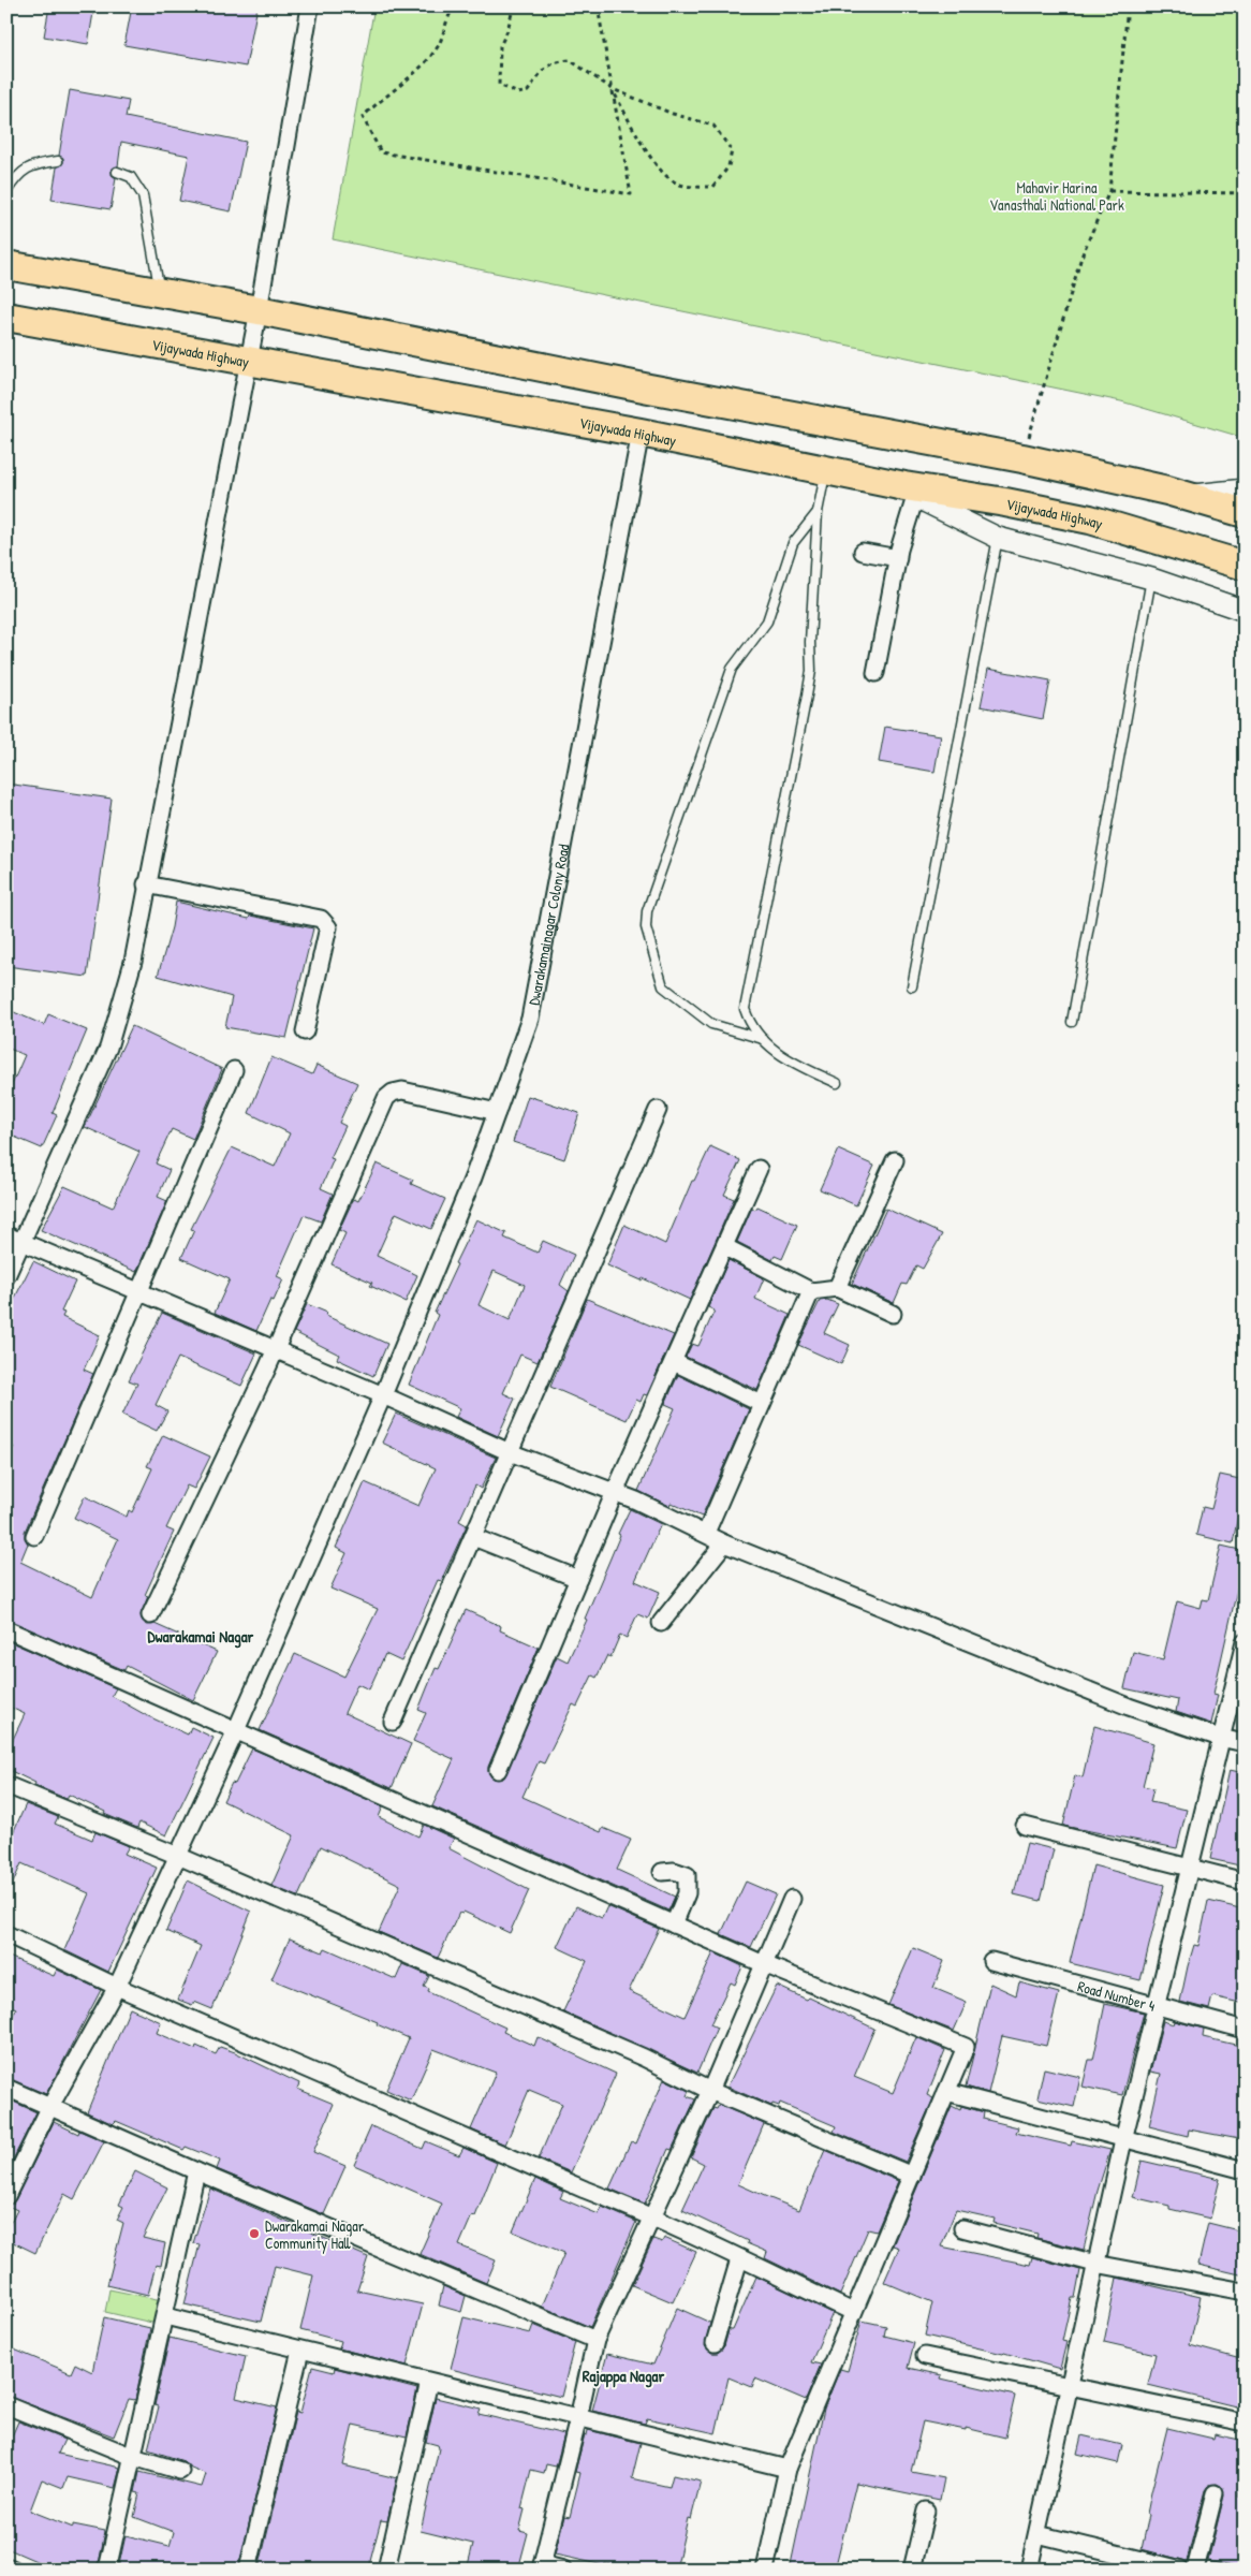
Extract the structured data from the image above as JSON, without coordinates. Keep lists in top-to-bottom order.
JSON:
{
  "streets": {
    "highway": ["Vijaywada Highway"],
    "street": ["Dwarakamainagar Colony Road", "Road Number 4"]
  },
  "crossings": [
    ["Vijaywada Highway", "Dwarakamainagar Colony Road"]
  ],
  "districts": ["Dwarakamai Nagar", "Rajappa Nagar"],
  "parks": ["Mahavir Harina Vanasthali National Park"],
  "places": ["Dwarakamai Nagar Community Hall"]
}
